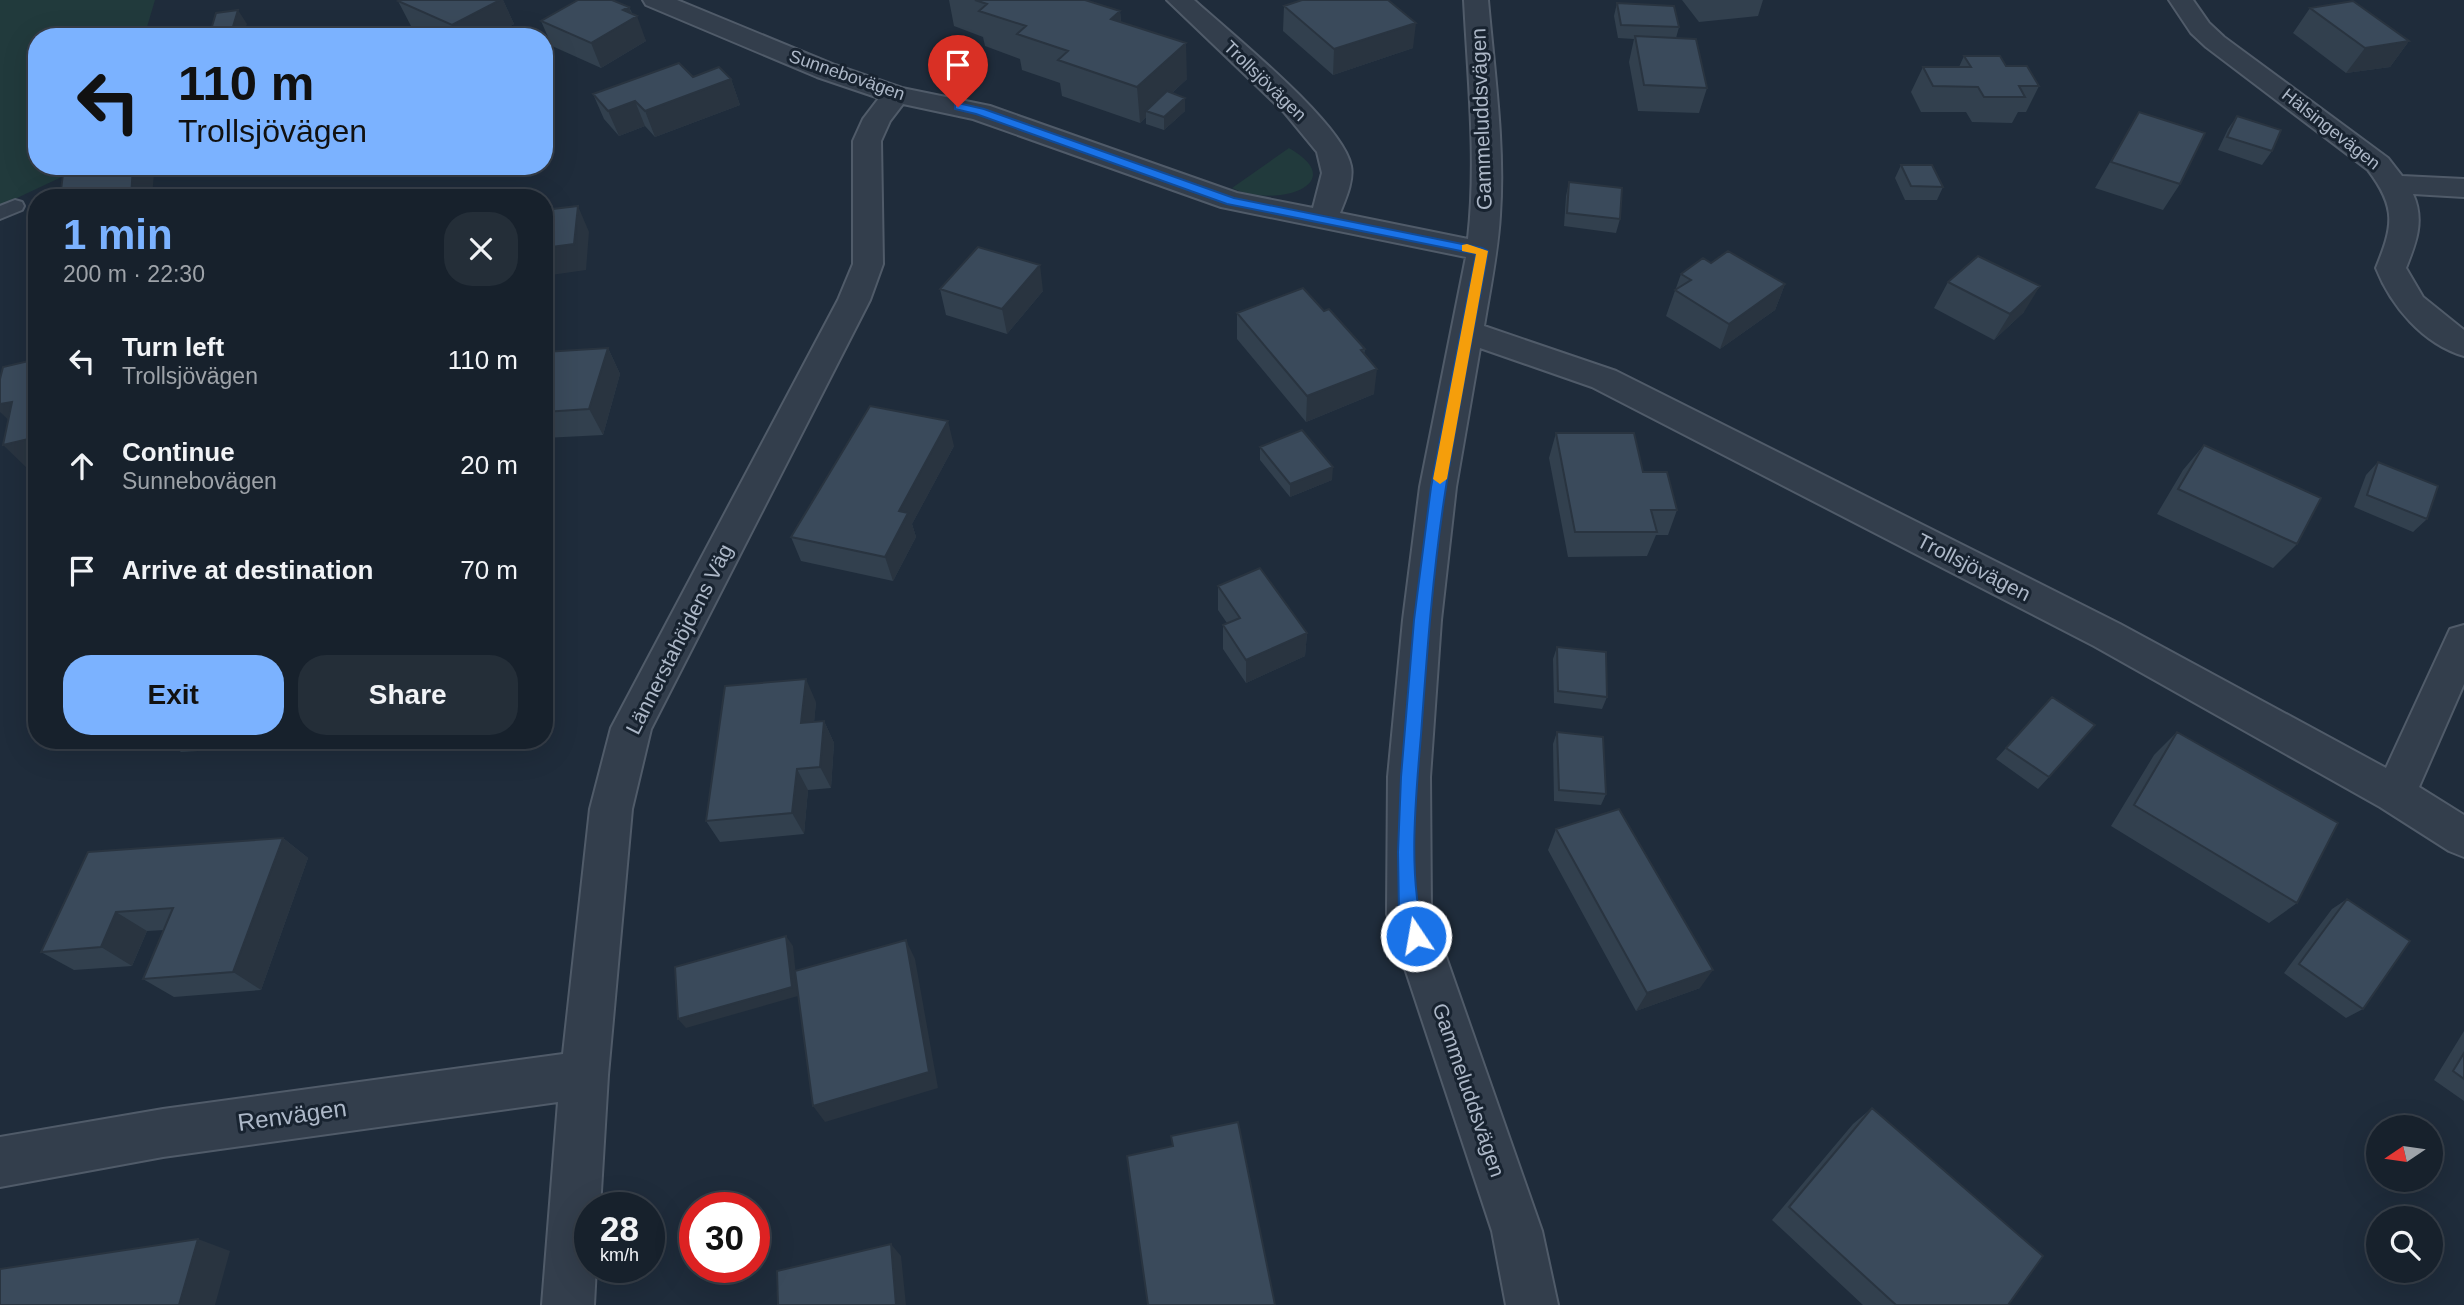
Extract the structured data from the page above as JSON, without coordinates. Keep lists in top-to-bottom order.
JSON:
{
  "streets": {
    "street": [
      "Sunnebovägen",
      "Trollsjövägen",
      "Gammeluddsvägen",
      "Hälsingevägen",
      "Lännerstahöjdens Väg",
      "Renvägen"
    ]
  },
  "crossings": [
    ["Sunnebovägen", "Trollsjövägen"],
    ["Sunnebovägen", "Lännerstahöjdens Väg"],
    ["Trollsjövägen", "Gammeluddsvägen"],
    ["Lännerstahöjdens Väg", "Renvägen"]
  ],
  "north": "left",
  "page": {
    "turn": ["110 m", "Trollsjövägen"],
    "heading": ["1 min", "200 m · 22:30"],
    "list": [
      {
        "name": "Turn left",
        "note": "Trollsjövägen",
        "value": "110 m"
      },
      {
        "name": "Continue",
        "note": "Sunnebovägen",
        "value": "20 m"
      },
      {
        "name": "Arrive at destination",
        "value": "70 m"
      }
    ],
    "buttons": ["Exit", "Share"],
    "speed": "28 km/h",
    "limit": "30"
  }
}
